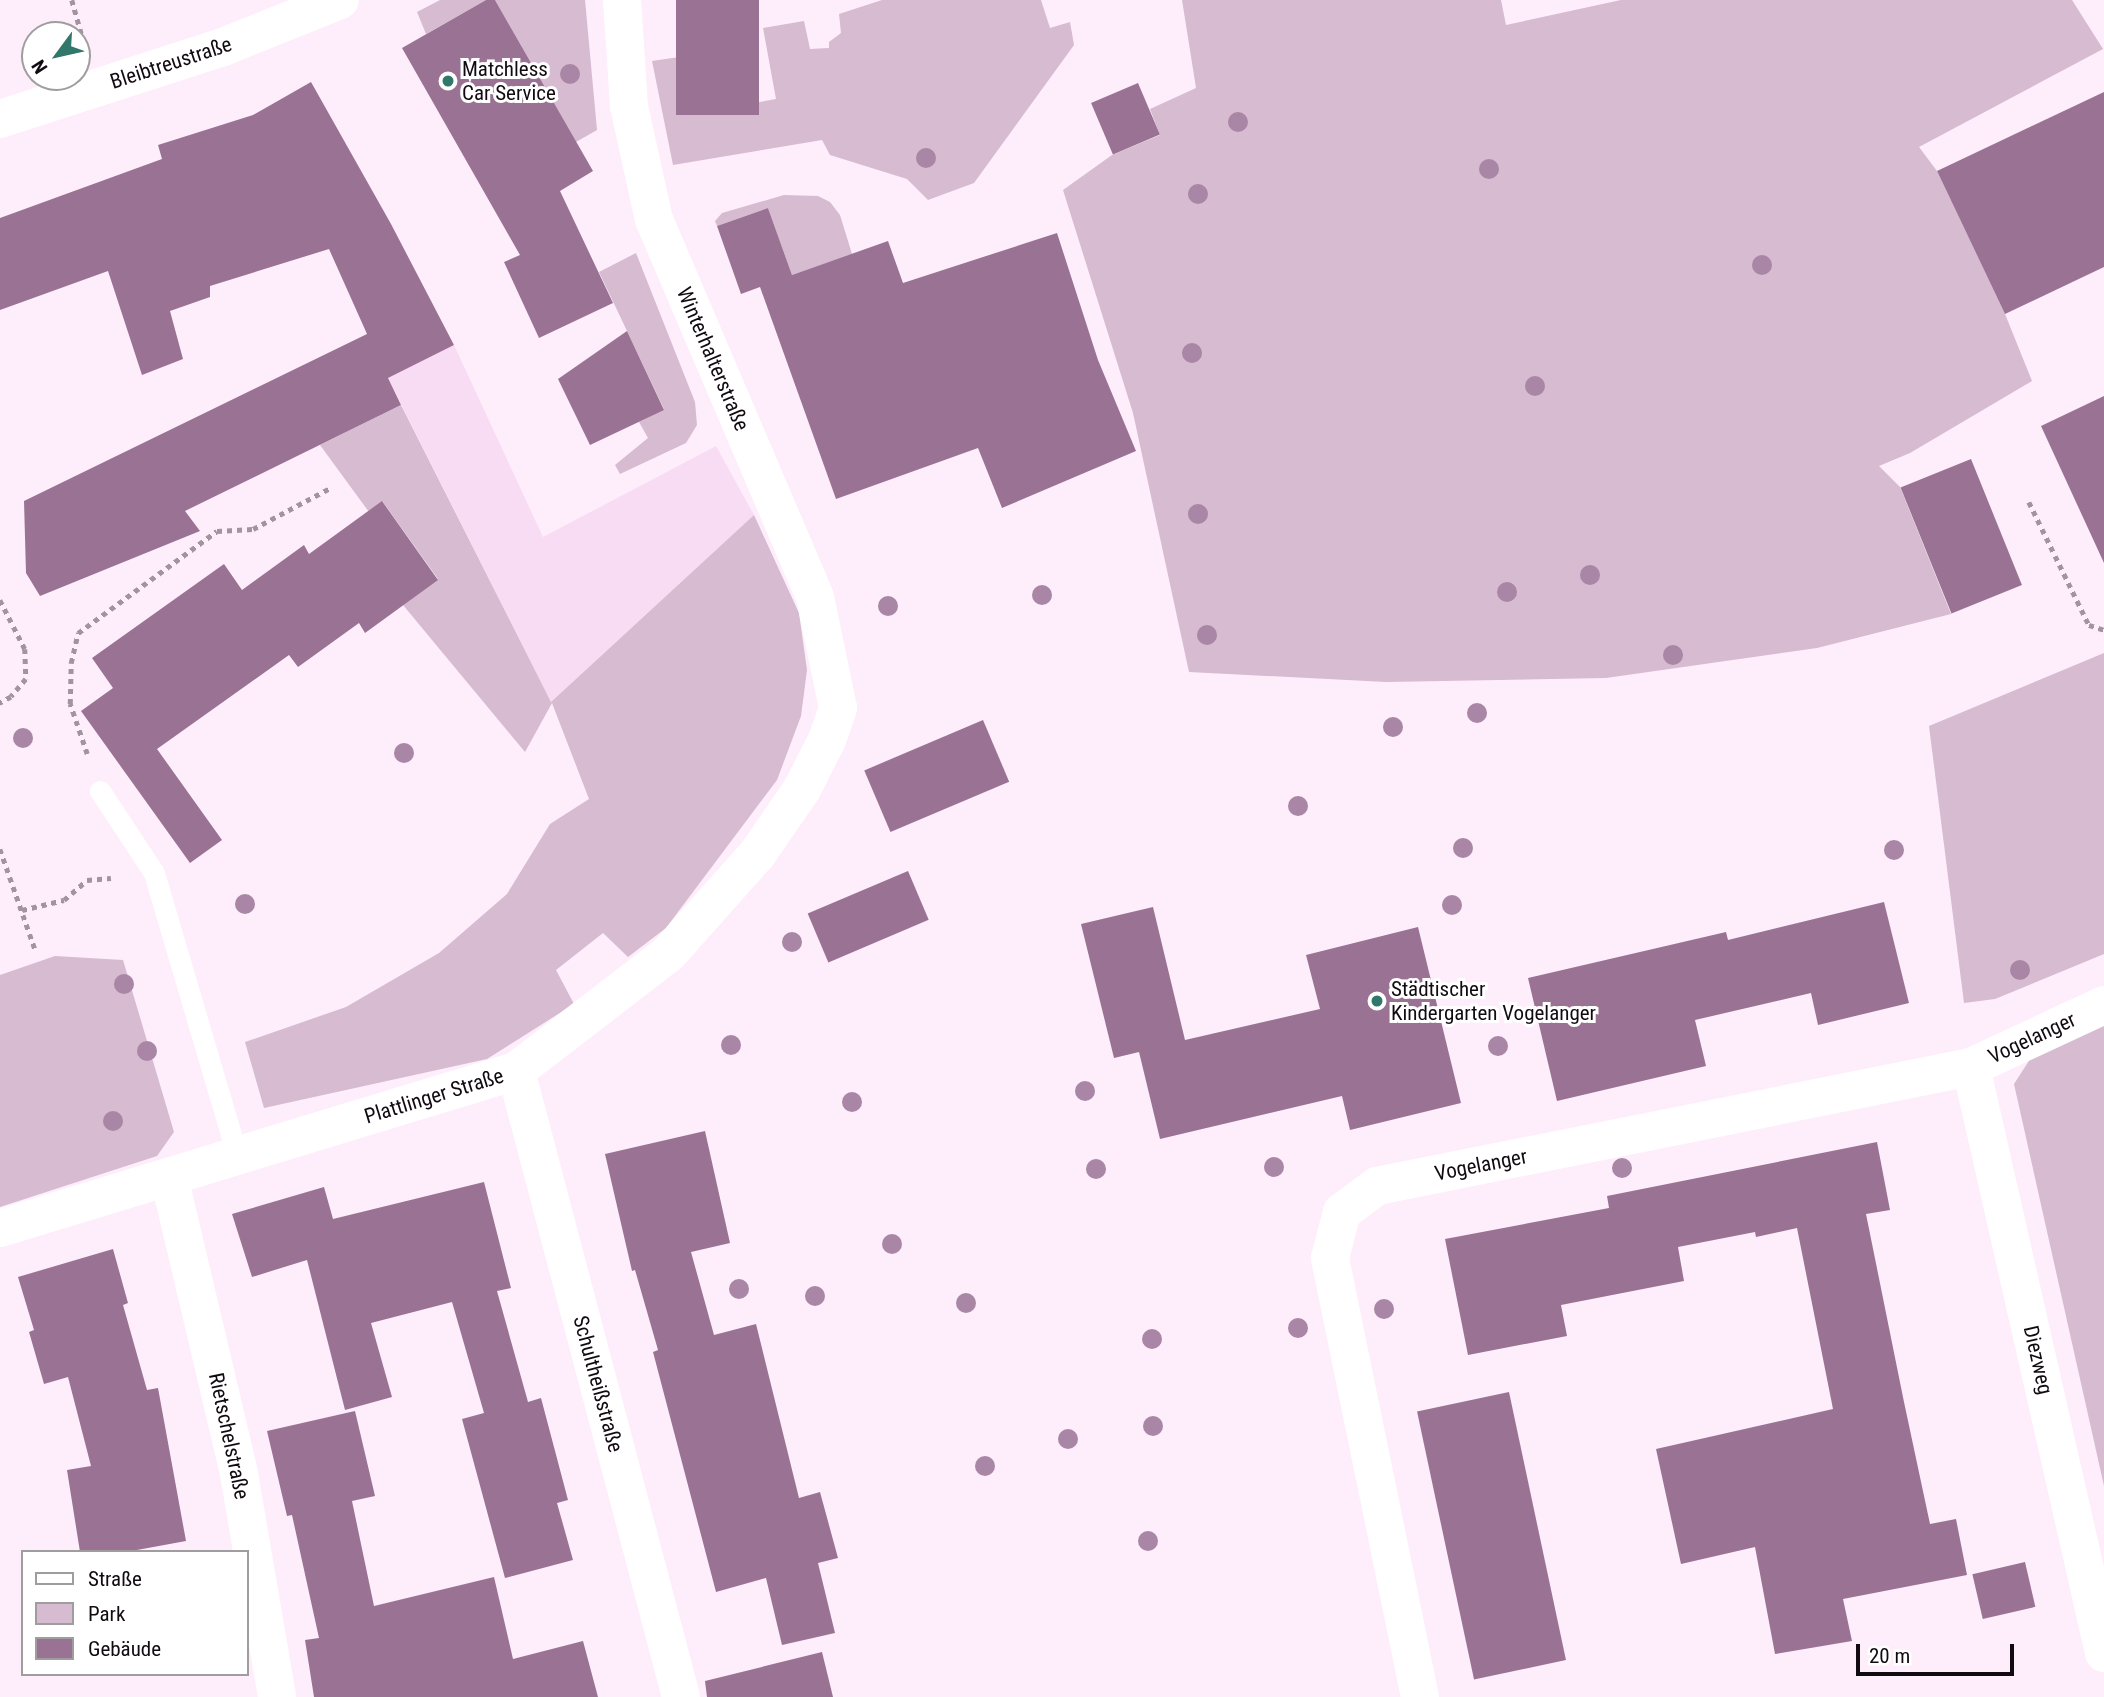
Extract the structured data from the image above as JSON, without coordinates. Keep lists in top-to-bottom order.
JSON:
{
  "streets": {
    "street": [
      "Bleibtreustraße",
      "Winterhalterstraße",
      "Vogelanger",
      "Plattlinger Straße",
      "Diezweg",
      "Schultheißstraße",
      "Rietschelstraße"
    ]
  },
  "crossings": [
    ["Winterhalterstraße", "Plattlinger Straße"],
    ["Vogelanger", "Diezweg"],
    ["Plattlinger Straße", "Schultheißstraße"],
    ["Plattlinger Straße", "Rietschelstraße"]
  ],
  "places": ["Matchless Car Service", "Städtischer Kindergarten Vogelanger"],
  "legend": ["Straße", "Park", "Gebäude"],
  "scale_bar": "20 m",
  "north": "bottom left"
}
